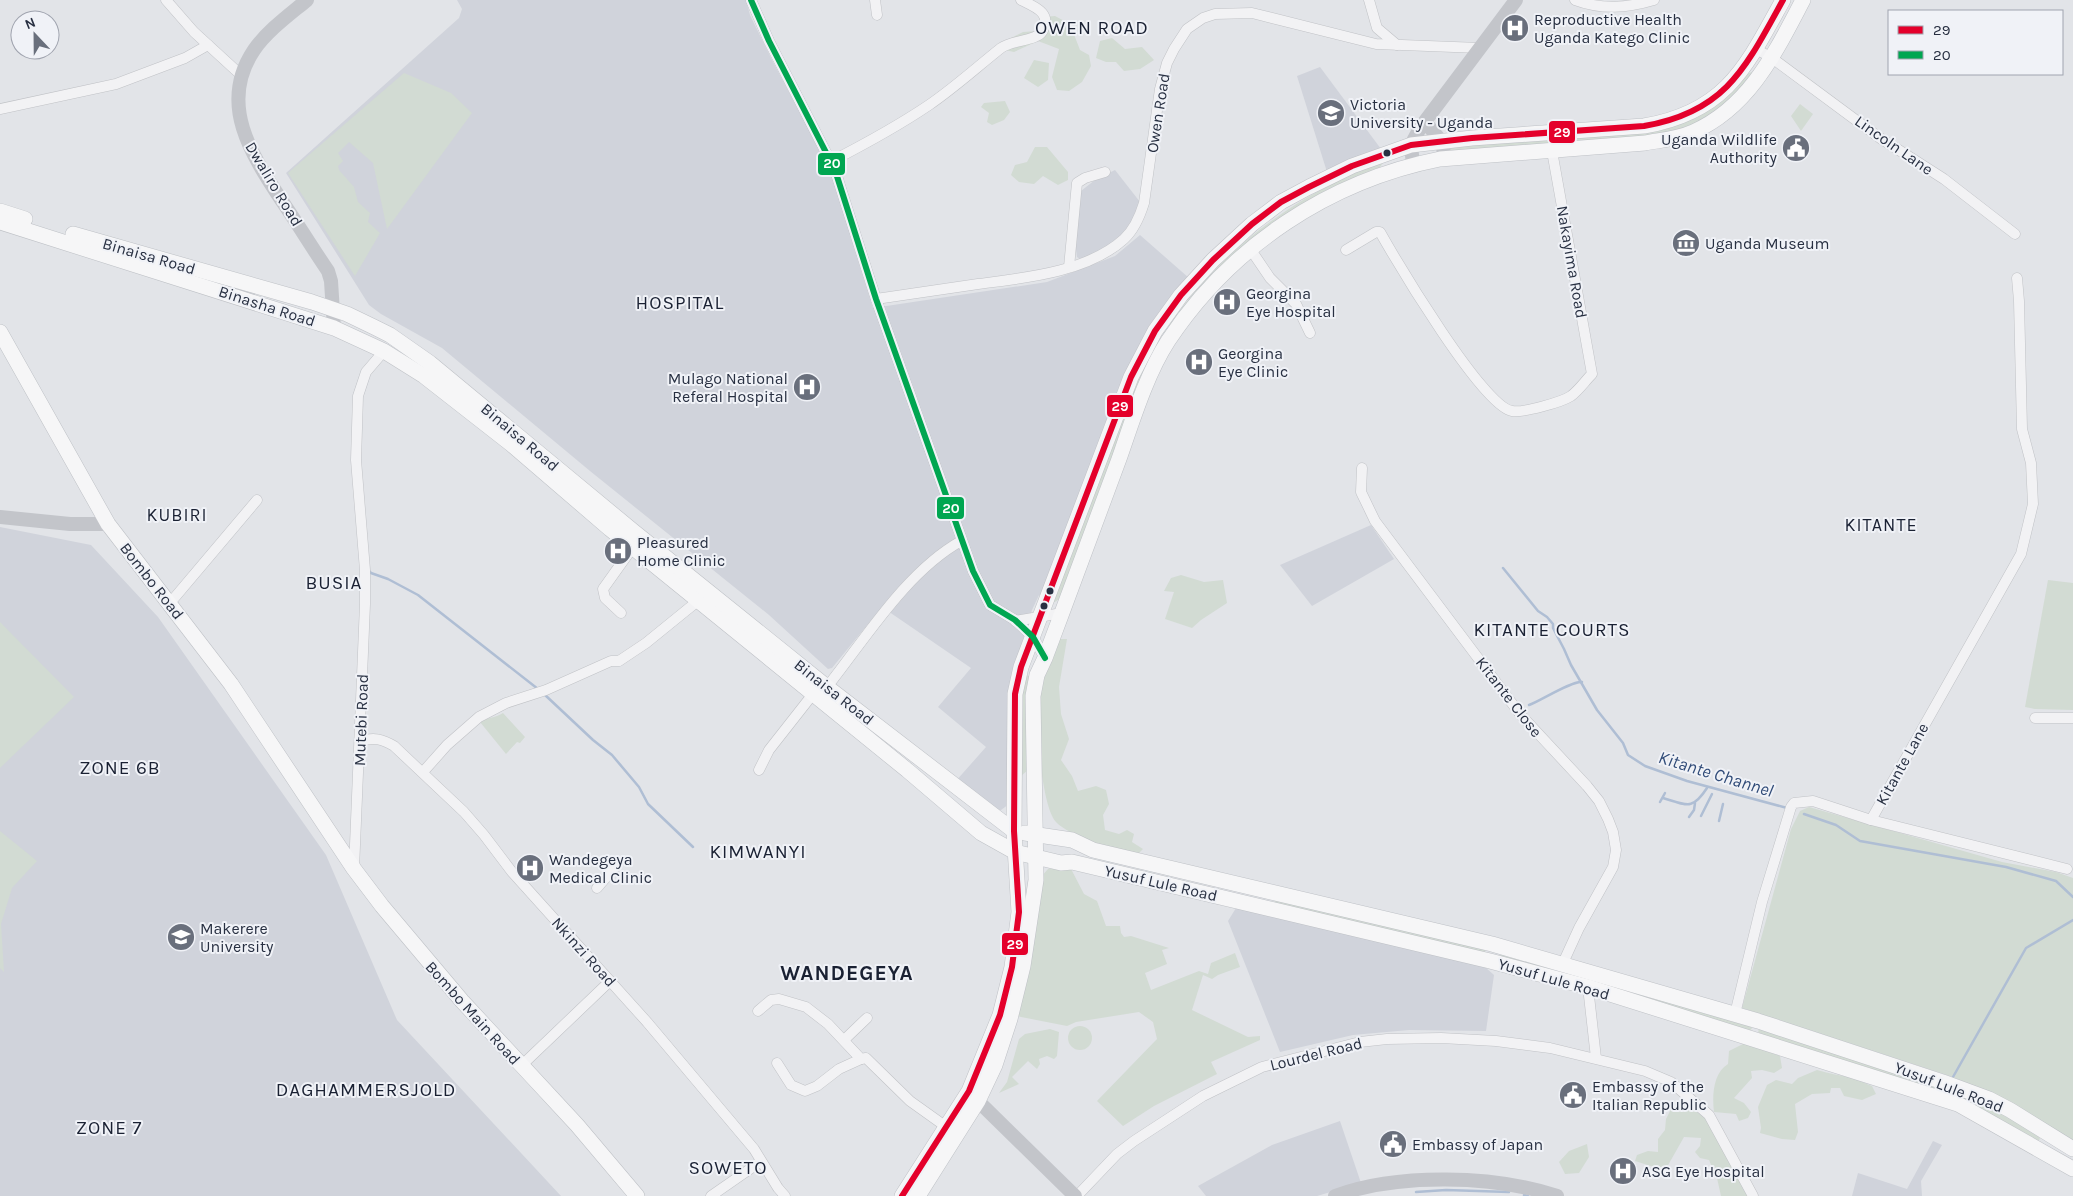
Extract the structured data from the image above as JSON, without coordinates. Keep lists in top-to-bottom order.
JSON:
{
  "streets": {
    "main road": [
      "Binaisa Road",
      "Binasha Road",
      "Bombo Road",
      "Yusuf Lule Road",
      "Bombo Main Road"
    ],
    "street": [
      "Owen Road",
      "Lincoln Lane",
      "Dwaliro Road",
      "Nakayima Road",
      "Kitante Close",
      "Mutebi Road",
      "Kitante Lane",
      "Nkinzi Road",
      "Lourdel Road"
    ]
  },
  "crossings": [
    ["Dwaliro Road", "Binaisa Road"],
    ["Dwaliro Road", "Binasha Road"],
    ["Binaisa Road", "Binasha Road"],
    ["Binaisa Road", "Mutebi Road"],
    ["Binaisa Road", "Yusuf Lule Road"],
    ["Bombo Road", "Bombo Main Road"],
    ["Kitante Close", "Yusuf Lule Road"],
    ["Mutebi Road", "Nkinzi Road"],
    ["Mutebi Road", "Bombo Main Road"],
    ["Kitante Lane", "Yusuf Lule Road"]
  ],
  "districts": [
    "OWEN ROAD",
    "HOSPITAL",
    "KUBIRI",
    "KITANTE",
    "BUSIA",
    "KITANTE COURTS",
    "ZONE 6B",
    "KIMWANYI",
    "WANDEGEYA",
    "DAGHAMMERSJOLD",
    "ZONE 7",
    "SOWETO"
  ],
  "water": ["Kitante Channel"],
  "places": {
    "hospital": [
      "Reproductive Health Uganda Katego Clinic",
      "Georgina Eye Hospital",
      "Georgina Eye Clinic",
      "Mulago National Referal Hospital",
      "Pleasured Home Clinic",
      "Wandegeya Medical Clinic",
      "ASG Eye Hospital"
    ],
    "school or university": ["Victoria University - Uganda", "Makerere University"],
    "public building": ["Uganda Wildlife Authority", "Embassy of the Italian Republic", "Embassy of Japan"],
    "museum": ["Uganda Museum"]
  },
  "lines": ["transit line 29", "transit line 20"],
  "legend": ["29", "20"],
  "north": "top"
}
